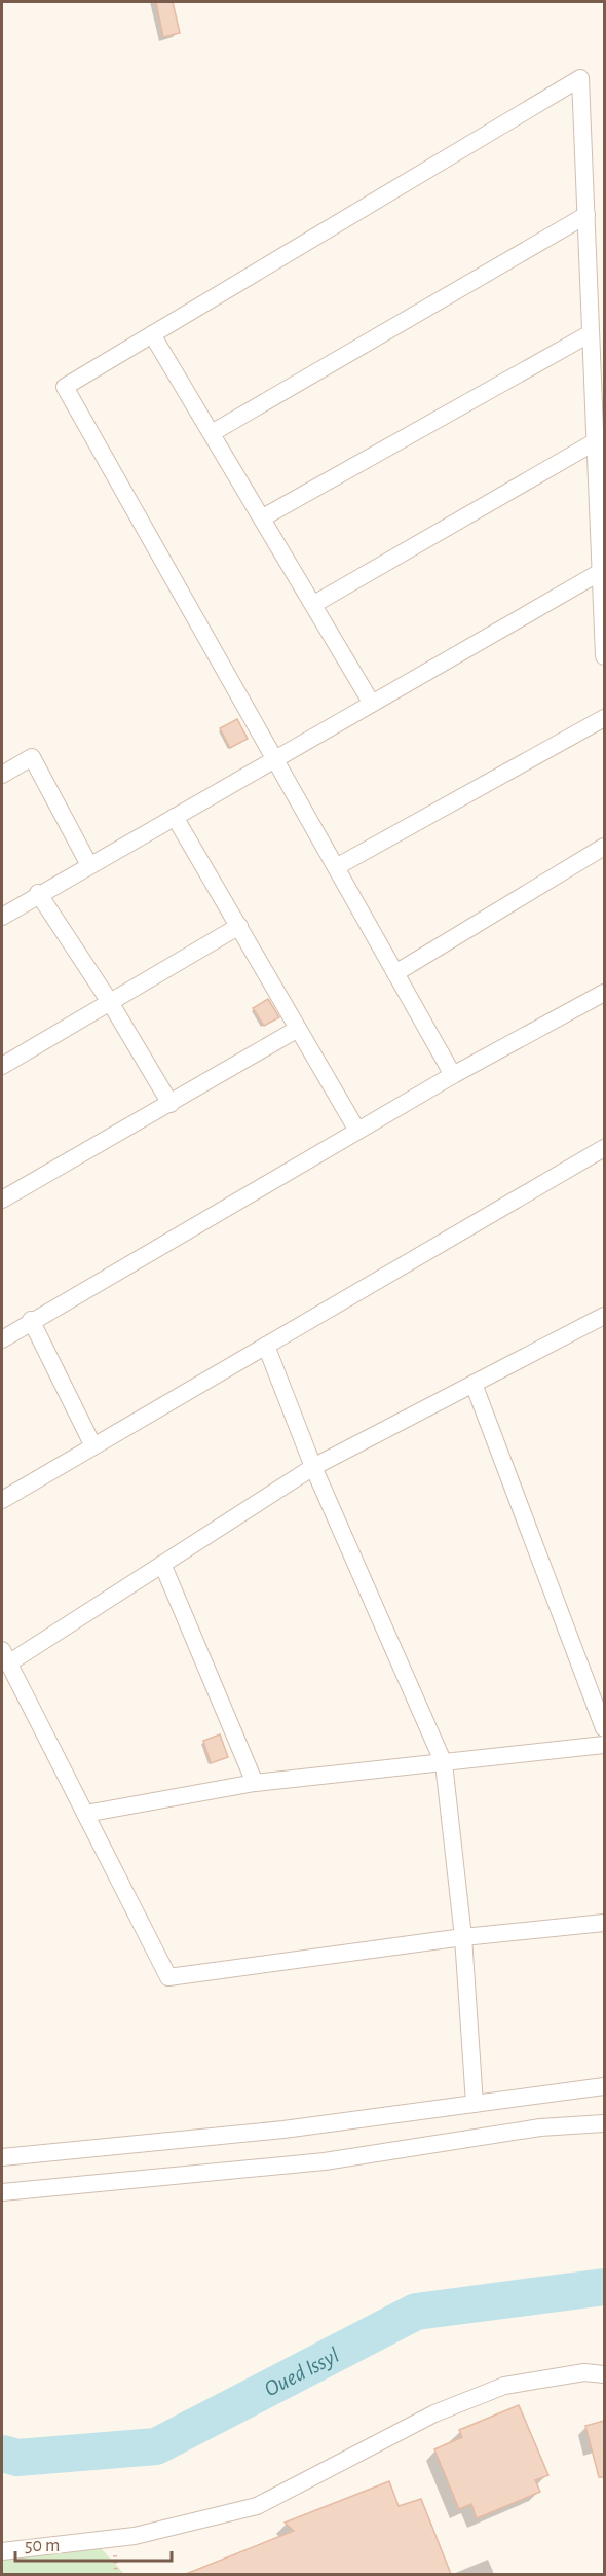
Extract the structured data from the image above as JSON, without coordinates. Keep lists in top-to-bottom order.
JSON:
{
  "water": ["Oued Issyl"],
  "scale_bar": "50 m"
}
